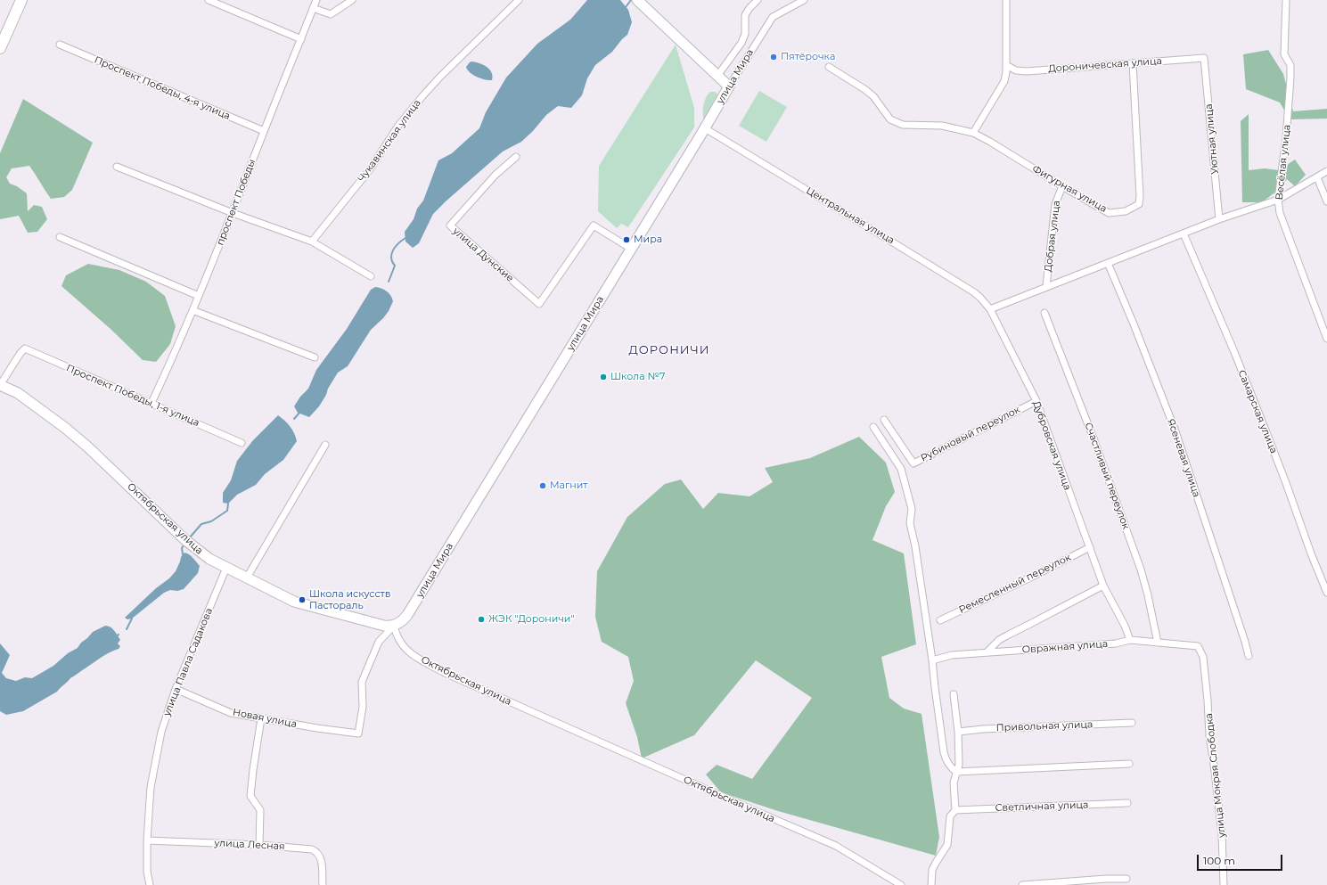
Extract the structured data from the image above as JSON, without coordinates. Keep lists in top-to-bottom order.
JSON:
{
  "streets": {
    "street": [
      "Дороничевская улица",
      "улица Мира",
      "Проспект Победы, 4-я улица",
      "Уютная улица",
      "Чукавинская улица",
      "Весёлая улица",
      "Фигурная улица",
      "проспект Победы",
      "Центральная улица",
      "Добрая улица",
      "улица Дунские",
      "Проспект Победы, 1-я улица",
      "Самарская улица",
      "Рубиновый переулок",
      "Дубровская улица",
      "Ясеневая улица",
      "Счастливый переулок",
      "Октябрьская улица",
      "Ремесленный переулок",
      "Овражная улица",
      "улица Павла Садакова",
      "Новая улица",
      "Привольная улица",
      "улица Мокрая Слободка",
      "Светличная улица",
      "улица Лесная"
    ]
  },
  "crossings": [
    ["Дороничевская улица", "Уютная улица"],
    ["Дороничевская улица", "Фигурная улица"],
    ["улица Мира", "Центральная улица"],
    ["улица Мира", "улица Дунские"],
    ["улица Мира", "Октябрьская улица"],
    ["улица Мира", "Новая улица"],
    ["Проспект Победы, 4-я улица", "проспект Победы"],
    ["Фигурная улица", "Добрая улица"],
    ["проспект Победы", "Проспект Победы, 1-я улица"],
    ["Центральная улица", "Дубровская улица"],
    ["Проспект Победы, 1-я улица", "Октябрьская улица"],
    ["Рубиновый переулок", "Дубровская улица"],
    ["Дубровская улица", "Ремесленный переулок"],
    ["Дубровская улица", "Овражная улица"],
    ["Счастливый переулок", "Овражная улица"],
    ["Октябрьская улица", "улица Павла Садакова"],
    ["Октябрьская улица", "Новая улица"],
    ["Овражная улица", "улица Мокрая Слободка"],
    ["улица Павла Садакова", "Новая улица"],
    ["улица Павла Садакова", "улица Лесная"]
  ],
  "districts": ["ДОРОНИЧИ"],
  "places": [
    "Пятёрочка",
    "Мира",
    "Школа №7",
    "Магнит",
    "Школа искусств Пастораль",
    "ЖЭК \"Дороничи\""
  ],
  "scale_bar": "100 m"
}
